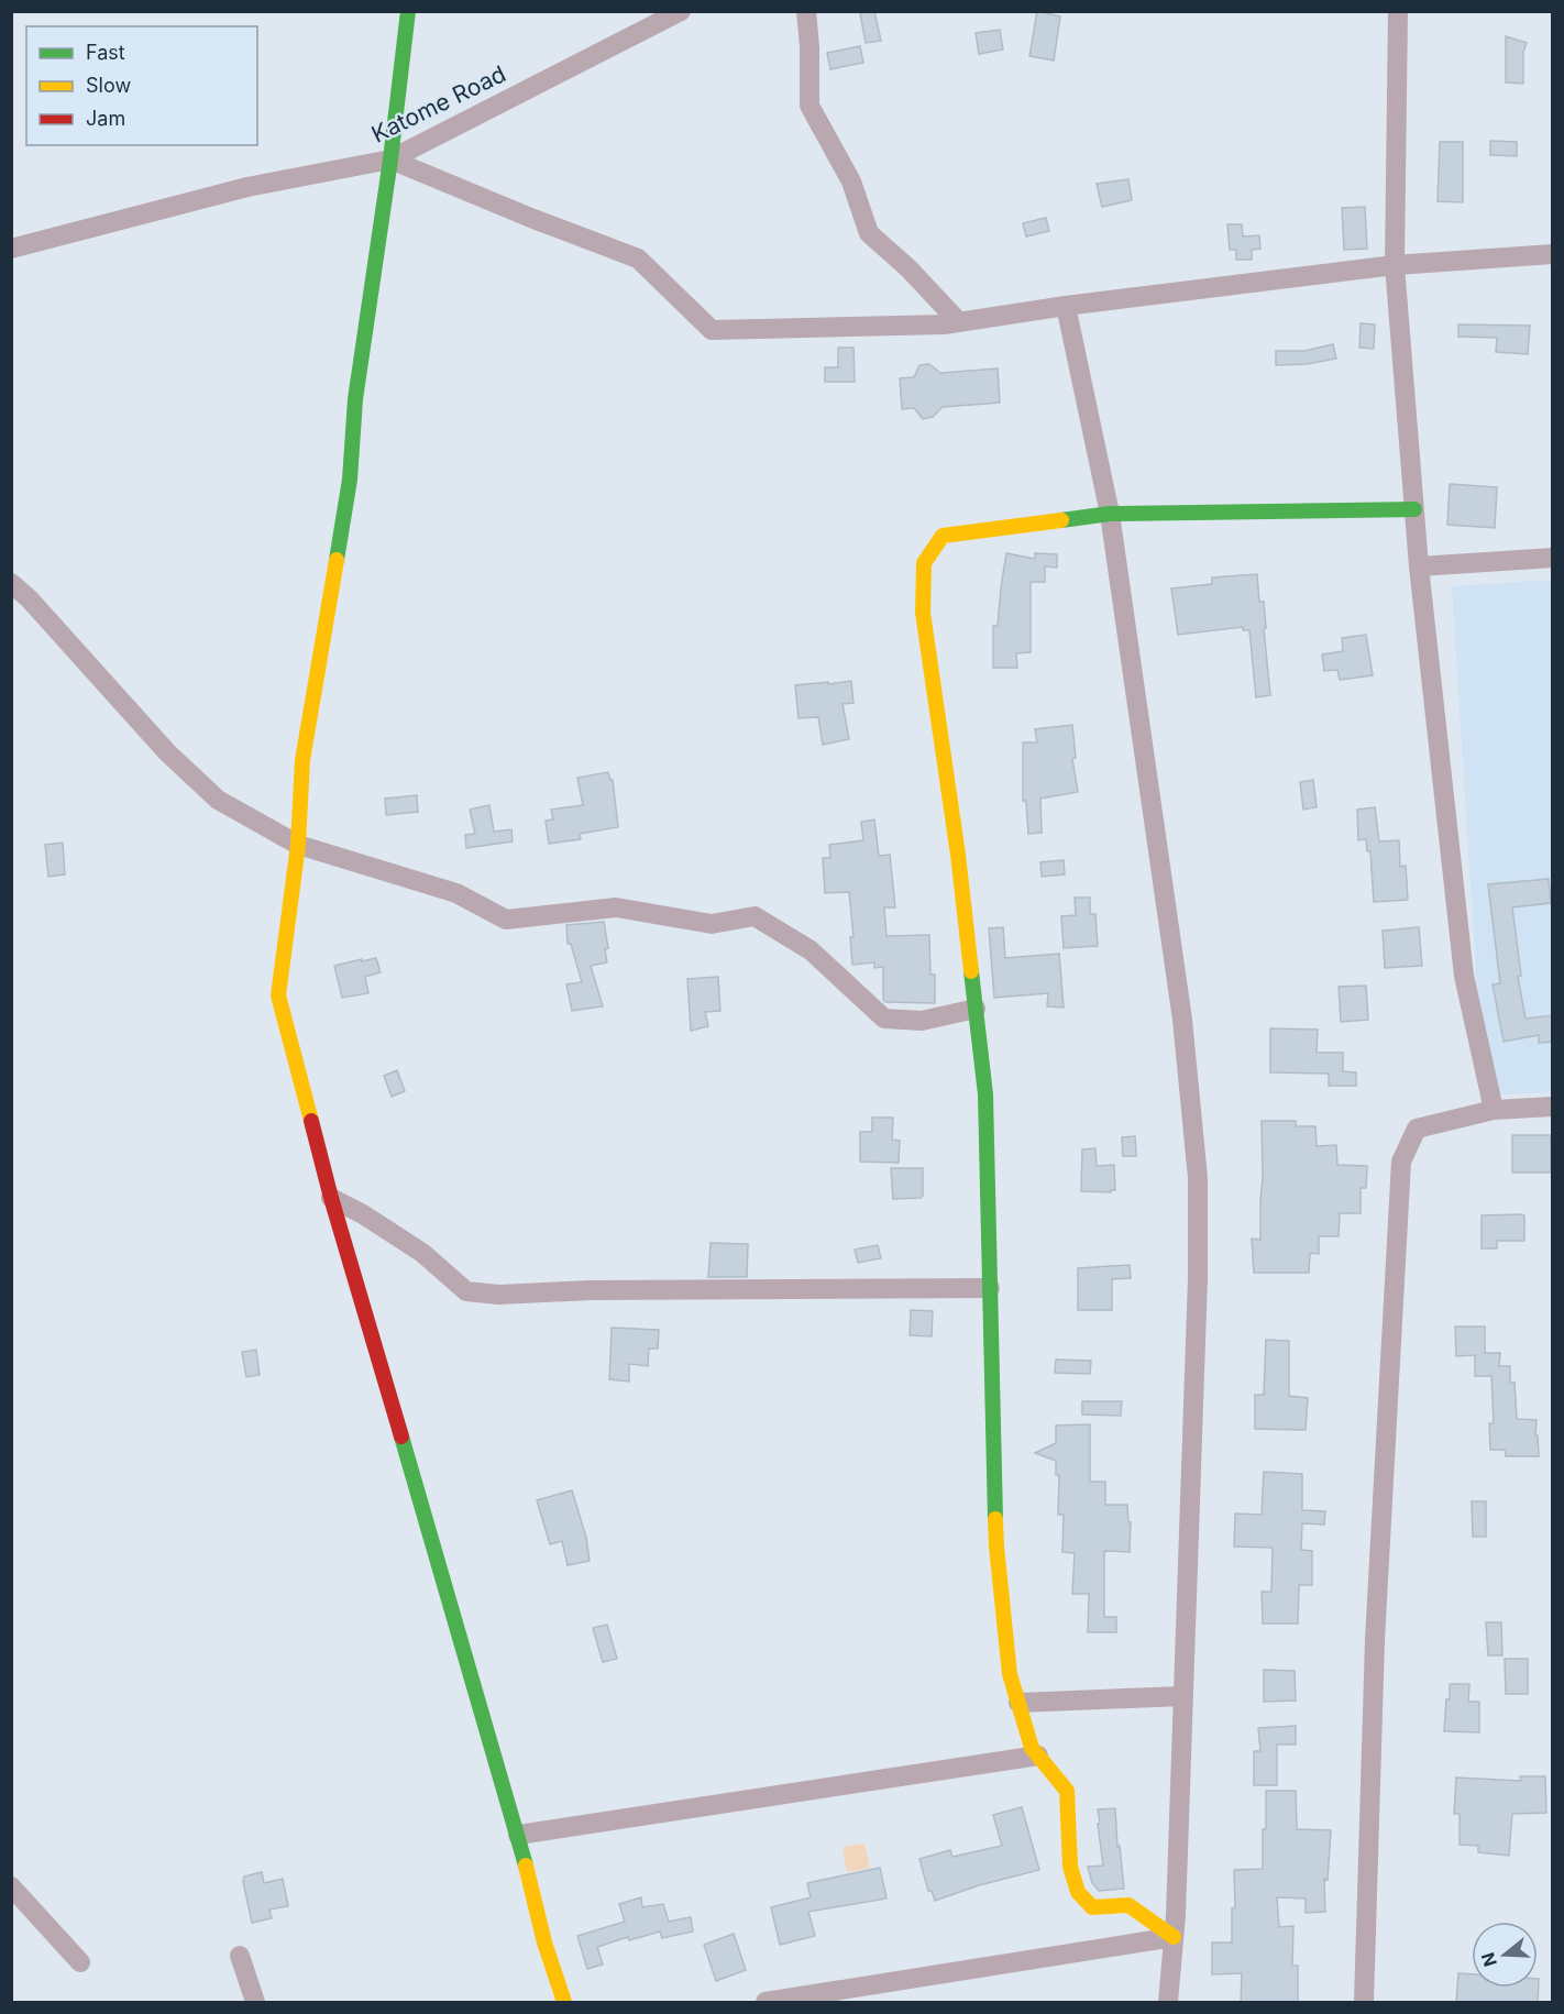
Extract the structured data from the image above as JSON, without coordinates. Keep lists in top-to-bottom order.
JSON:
{
  "streets": {
    "street": ["Katome Road"]
  },
  "legend": ["Fast", "Slow", "Jam"],
  "north": "left"
}
